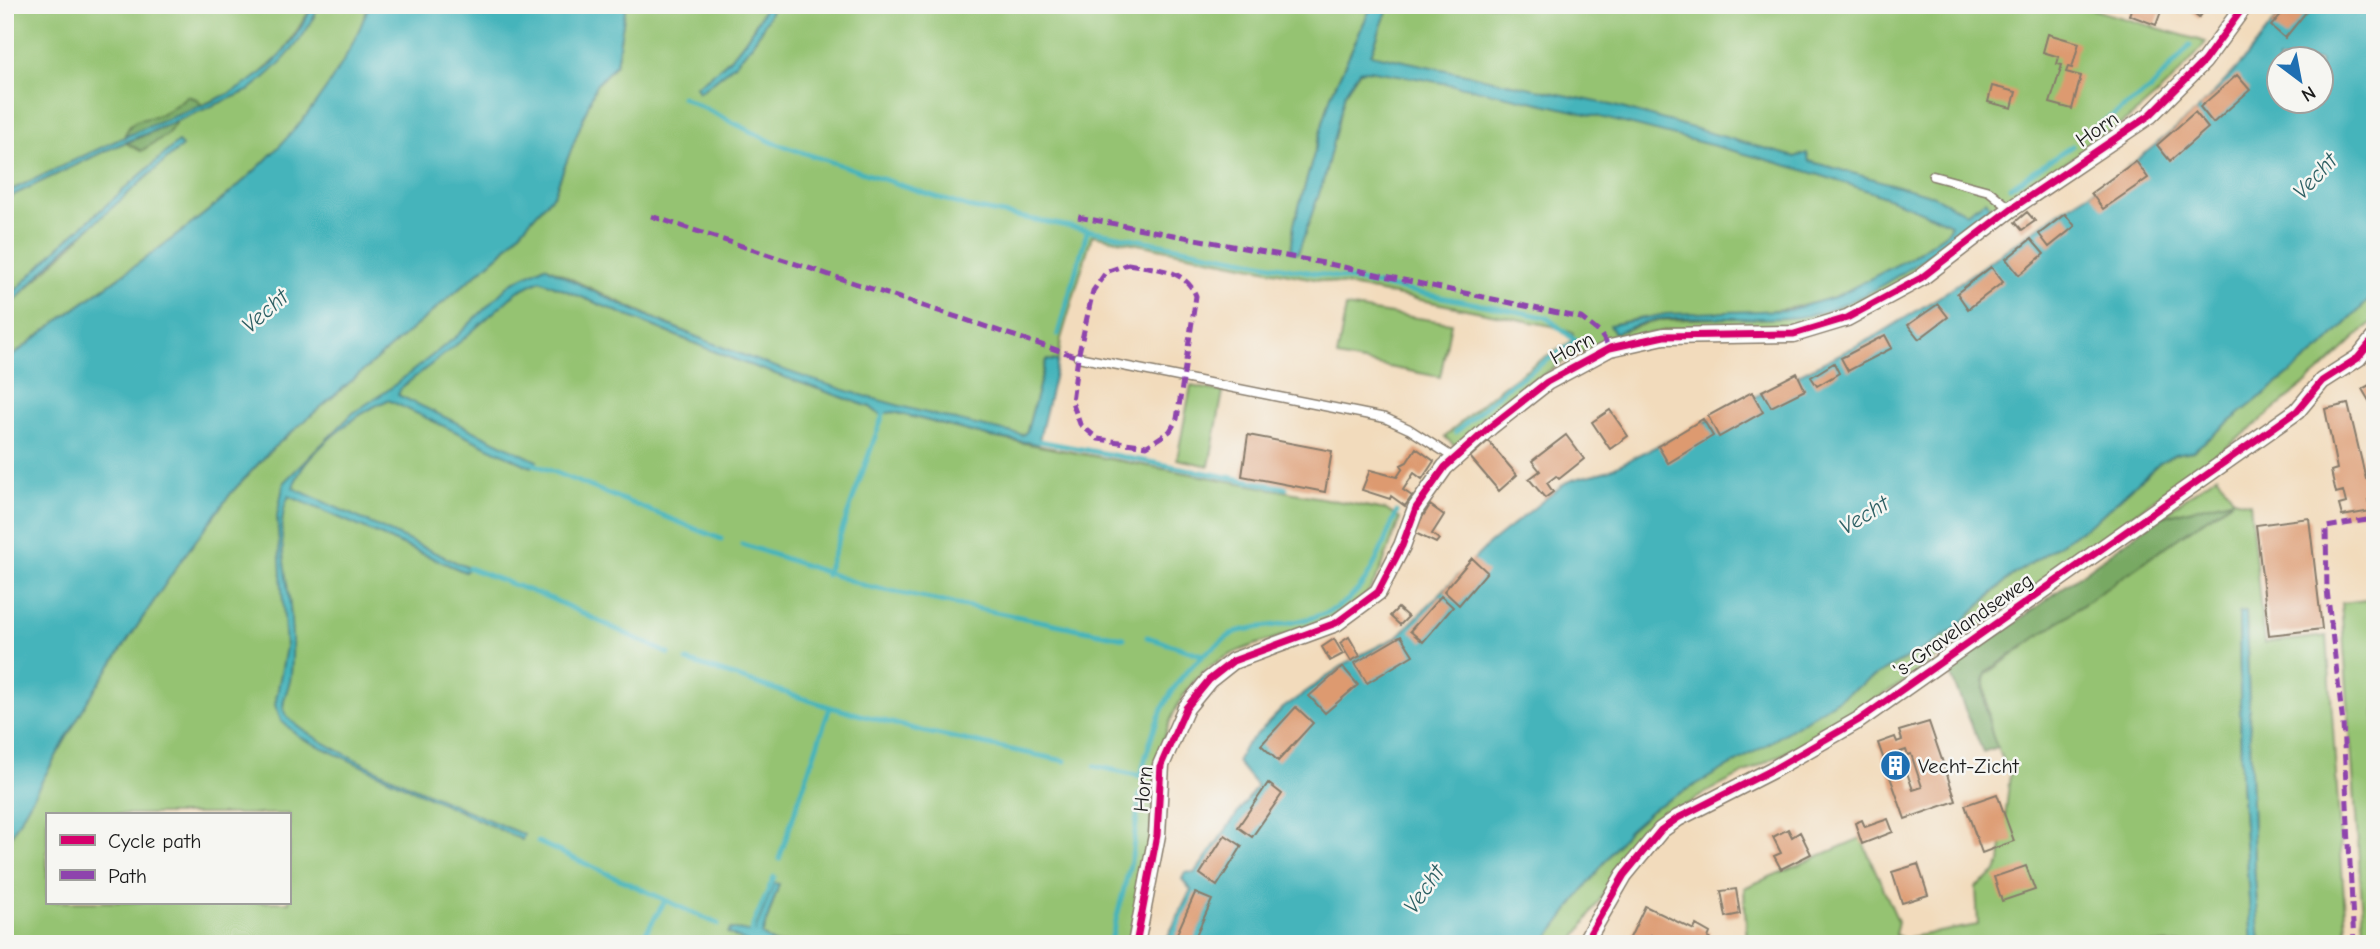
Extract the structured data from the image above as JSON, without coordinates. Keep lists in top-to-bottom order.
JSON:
{
  "streets": {
    "street": ["Horn", "'s-Gravelandseweg"]
  },
  "water": ["Vecht"],
  "places": {
    "building": ["Vecht-Zicht"]
  },
  "legend": ["Cycle path", "Path"],
  "north": "bottom right"
}
